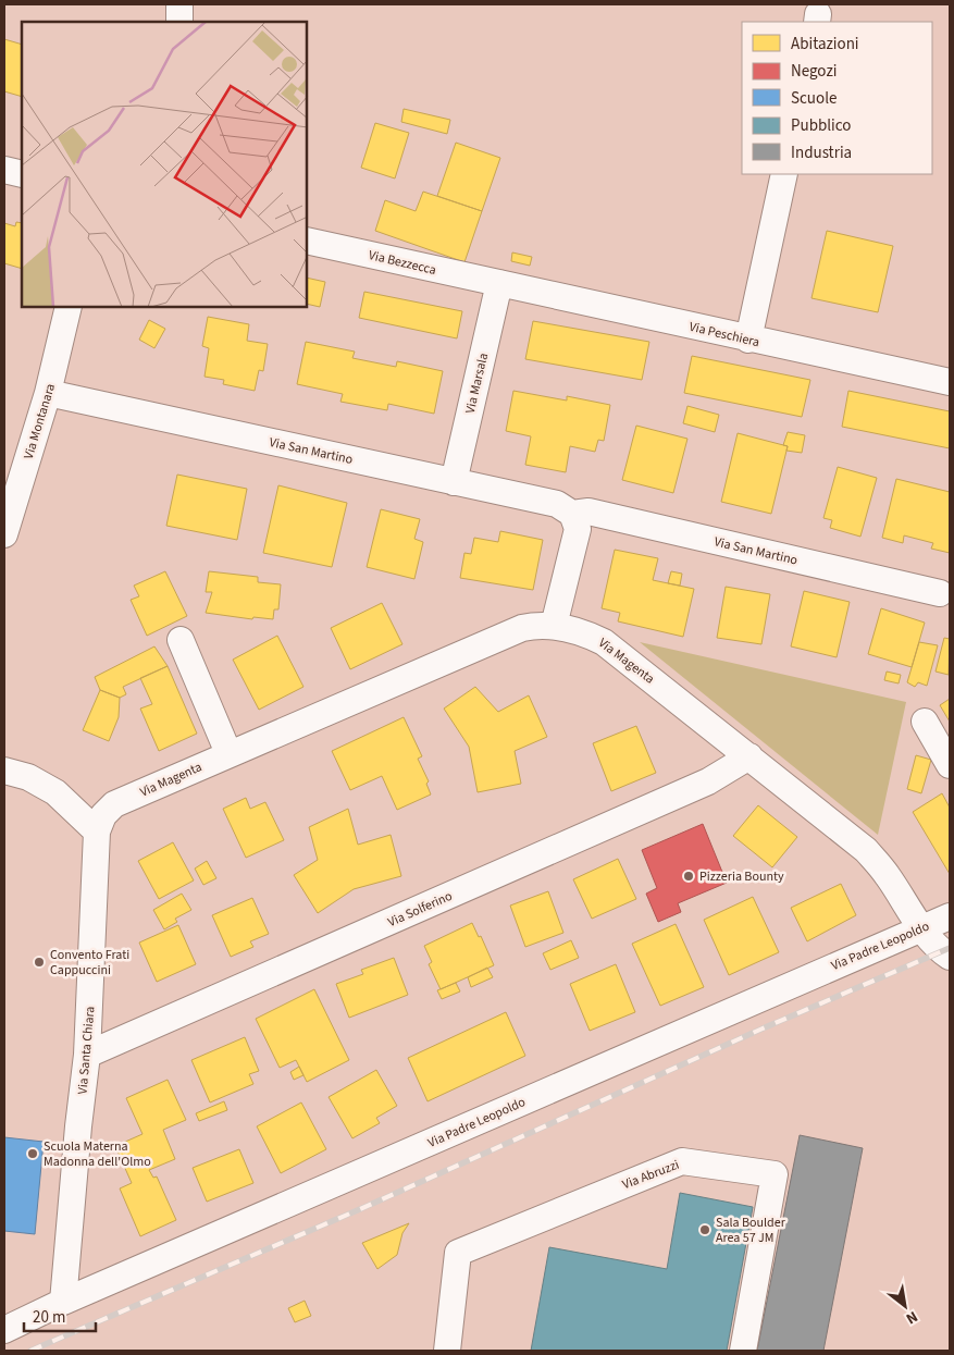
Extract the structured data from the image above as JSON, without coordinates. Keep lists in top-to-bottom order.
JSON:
{
  "streets": {
    "street": [
      "Via Bezzecca",
      "Via Peschiera",
      "Via Marsala",
      "Via Montanara",
      "Via San Martino",
      "Via Magenta",
      "Via Solferino",
      "Via Padre Leopoldo",
      "Via Santa Chiara",
      "Via Abruzzi"
    ]
  },
  "crossings": [
    ["Via Bezzecca", "Via Peschiera"],
    ["Via Bezzecca", "Via Marsala"],
    ["Via Peschiera", "Via Marsala"],
    ["Via Marsala", "Via San Martino"],
    ["Via Montanara", "Via San Martino"],
    ["Via Magenta", "Via Solferino"],
    ["Via Magenta", "Via Padre Leopoldo"],
    ["Via Magenta", "Via Santa Chiara"],
    ["Via Solferino", "Via Santa Chiara"],
    ["Via Padre Leopoldo", "Via Santa Chiara"]
  ],
  "places": [
    "Pizzeria Bounty",
    "Convento Frati Cappuccini",
    "Scuola Materna Madonna dell'Olmo",
    "Sala Boulder Area 57 JM"
  ],
  "legend": [
    "Abitazioni",
    "Negozi",
    "Scuole",
    "Pubblico",
    "Industria"
  ],
  "scale_bar": "20 m",
  "north": "bottom right"
}
